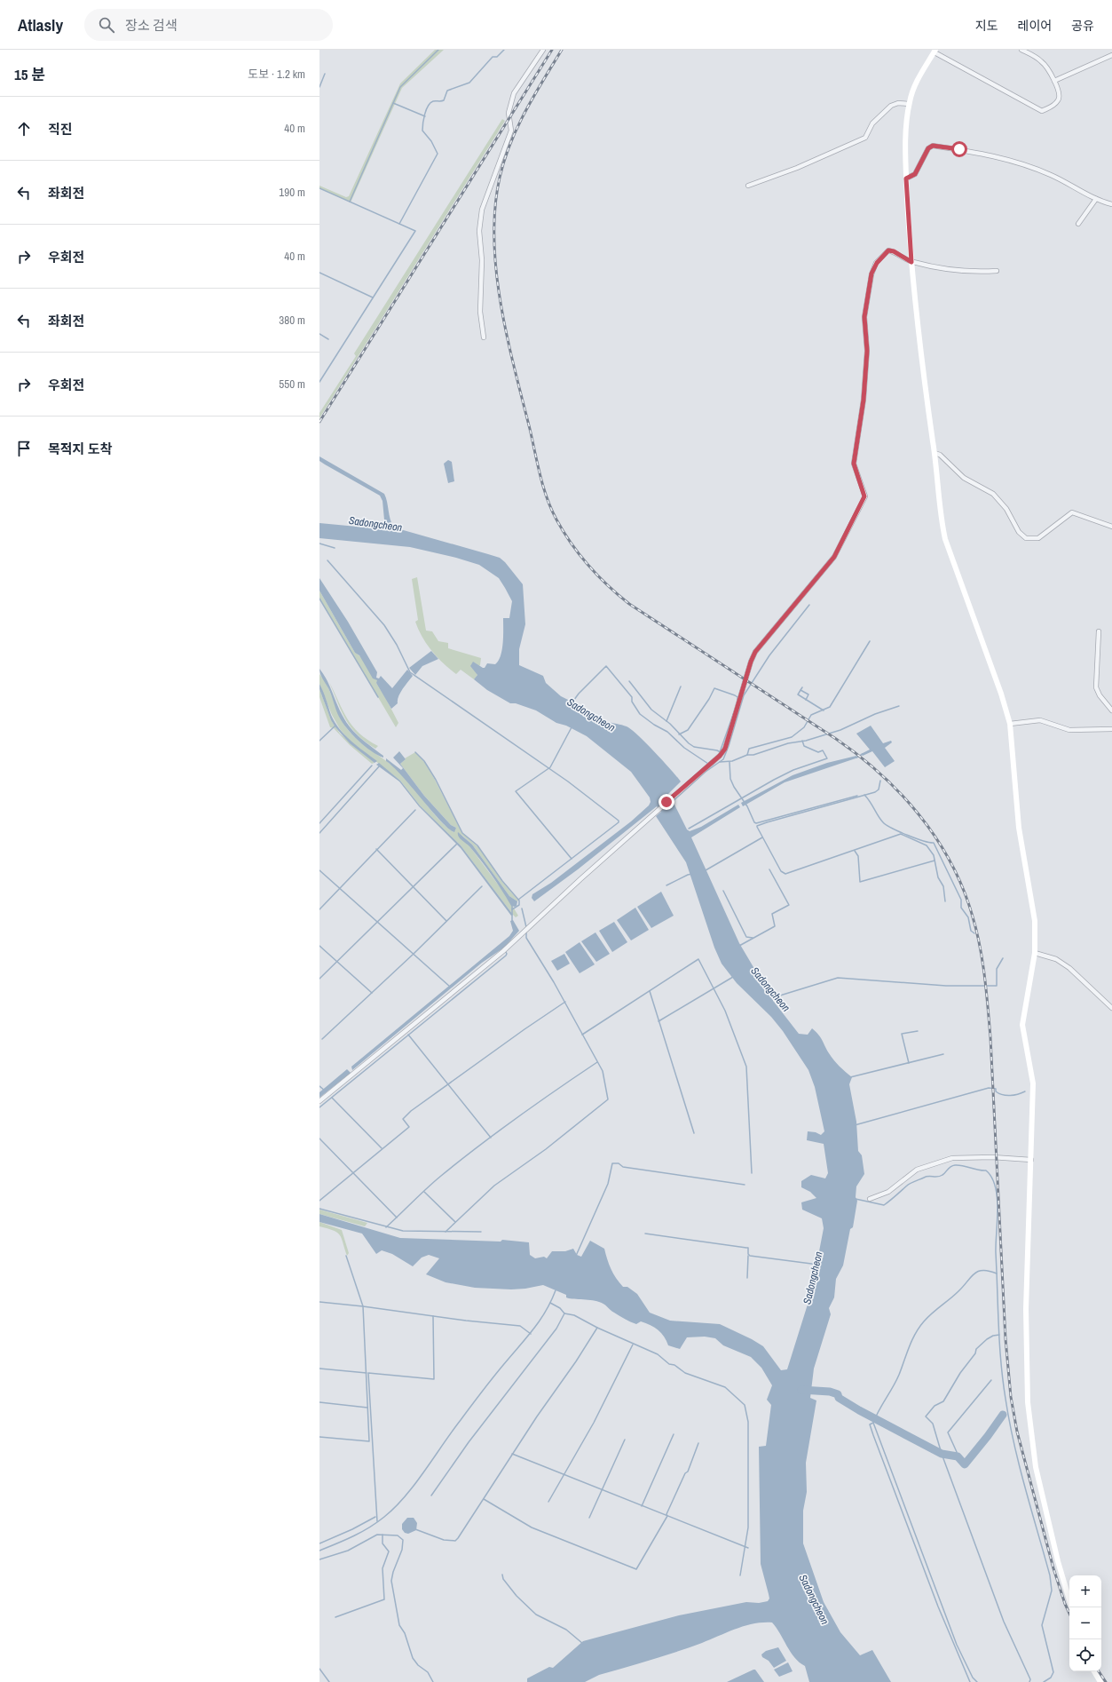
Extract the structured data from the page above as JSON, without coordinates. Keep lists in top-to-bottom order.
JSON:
{
  "water": ["Sadongcheon"],
  "page": {
    "header": "Atlasly",
    "search": "장소 검색",
    "nav": ["지도", "레이어", "공유"],
    "heading": ["15 분", "도보 · 1.2 km"],
    "list": [
      ["직진", "40 m"],
      ["좌회전", "190 m"],
      ["우회전", "40 m"],
      ["좌회전", "380 m"],
      ["우회전", "550 m"],
      "목적지 도착"
    ],
    "map_buttons": ["+", "−"]
  }
}
